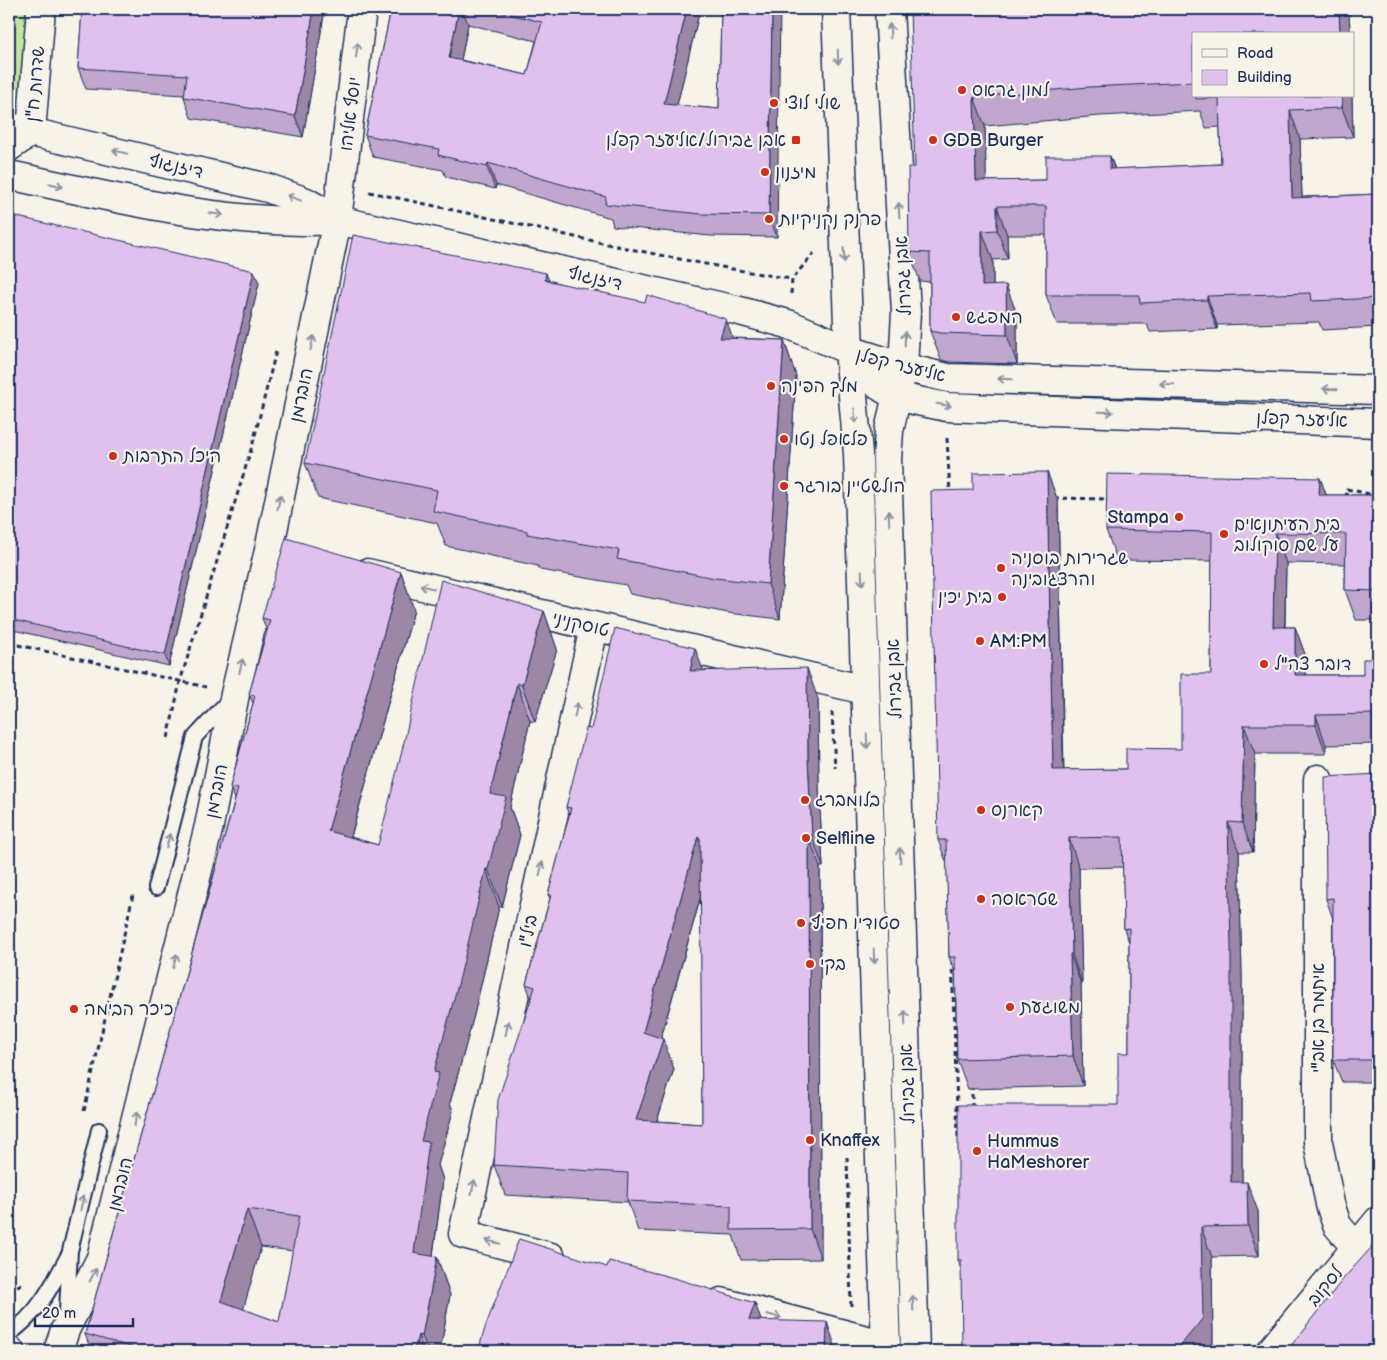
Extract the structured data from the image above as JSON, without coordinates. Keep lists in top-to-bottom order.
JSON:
{
  "streets": {
    "street": [
      "שדרות ח\"ן",
      "יוסף אליהו",
      "דיזנגוף",
      "אבן גבירול",
      "אליעזר קפלן",
      "הוברמן",
      "טוסקניני",
      "ביל\"ו",
      "איתמר בן אב\"י",
      "לסקוב"
    ]
  },
  "crossings": [
    ["שדרות ח\"ן", "דיזנגוף"],
    ["יוסף אליהו", "דיזנגוף"],
    ["יוסף אליהו", "הוברמן"],
    ["דיזנגוף", "אבן גבירול"],
    ["דיזנגוף", "אליעזר קפלן"],
    ["דיזנגוף", "הוברמן"],
    ["אבן גבירול", "אליעזר קפלן"],
    ["אבן גבירול", "טוסקניני"],
    ["טוסקניני", "ביל\"ו"],
    ["איתמר בן אב\"י", "לסקוב"]
  ],
  "one_way": [
    "יוסף אליהו",
    "הוברמן",
    "טוסקניני",
    "ביל\"ו"
  ],
  "places": {
    "other": [
      "למון גראס",
      "שולי לוצי",
      "GDB Burger",
      "מיזנון",
      "פרנק נקניקיות",
      "המפגש",
      "מלך הפינה",
      "פלאפל נטו",
      "היכל התרבות",
      "הולשטיין בורגר",
      "Stampa",
      "בית העיתונאים על שם סוקולוב",
      "שגרירות בוסניה והרצגובינה",
      "בית יכין",
      "AM:PM",
      "דובר צה\"ל",
      "בלומברג",
      "קארנס",
      "Selfline",
      "שטראסה",
      "סטודיו חפיף",
      "בקי",
      "משוגעת",
      "כיכר הבימה",
      "Knaffex",
      "Hummus HaMeshorer"
    ],
    "transit": ["אבן גבירול/אליעזר קפלן"]
  },
  "legend": ["Road", "Building"],
  "scale_bar": "20 m"
}
